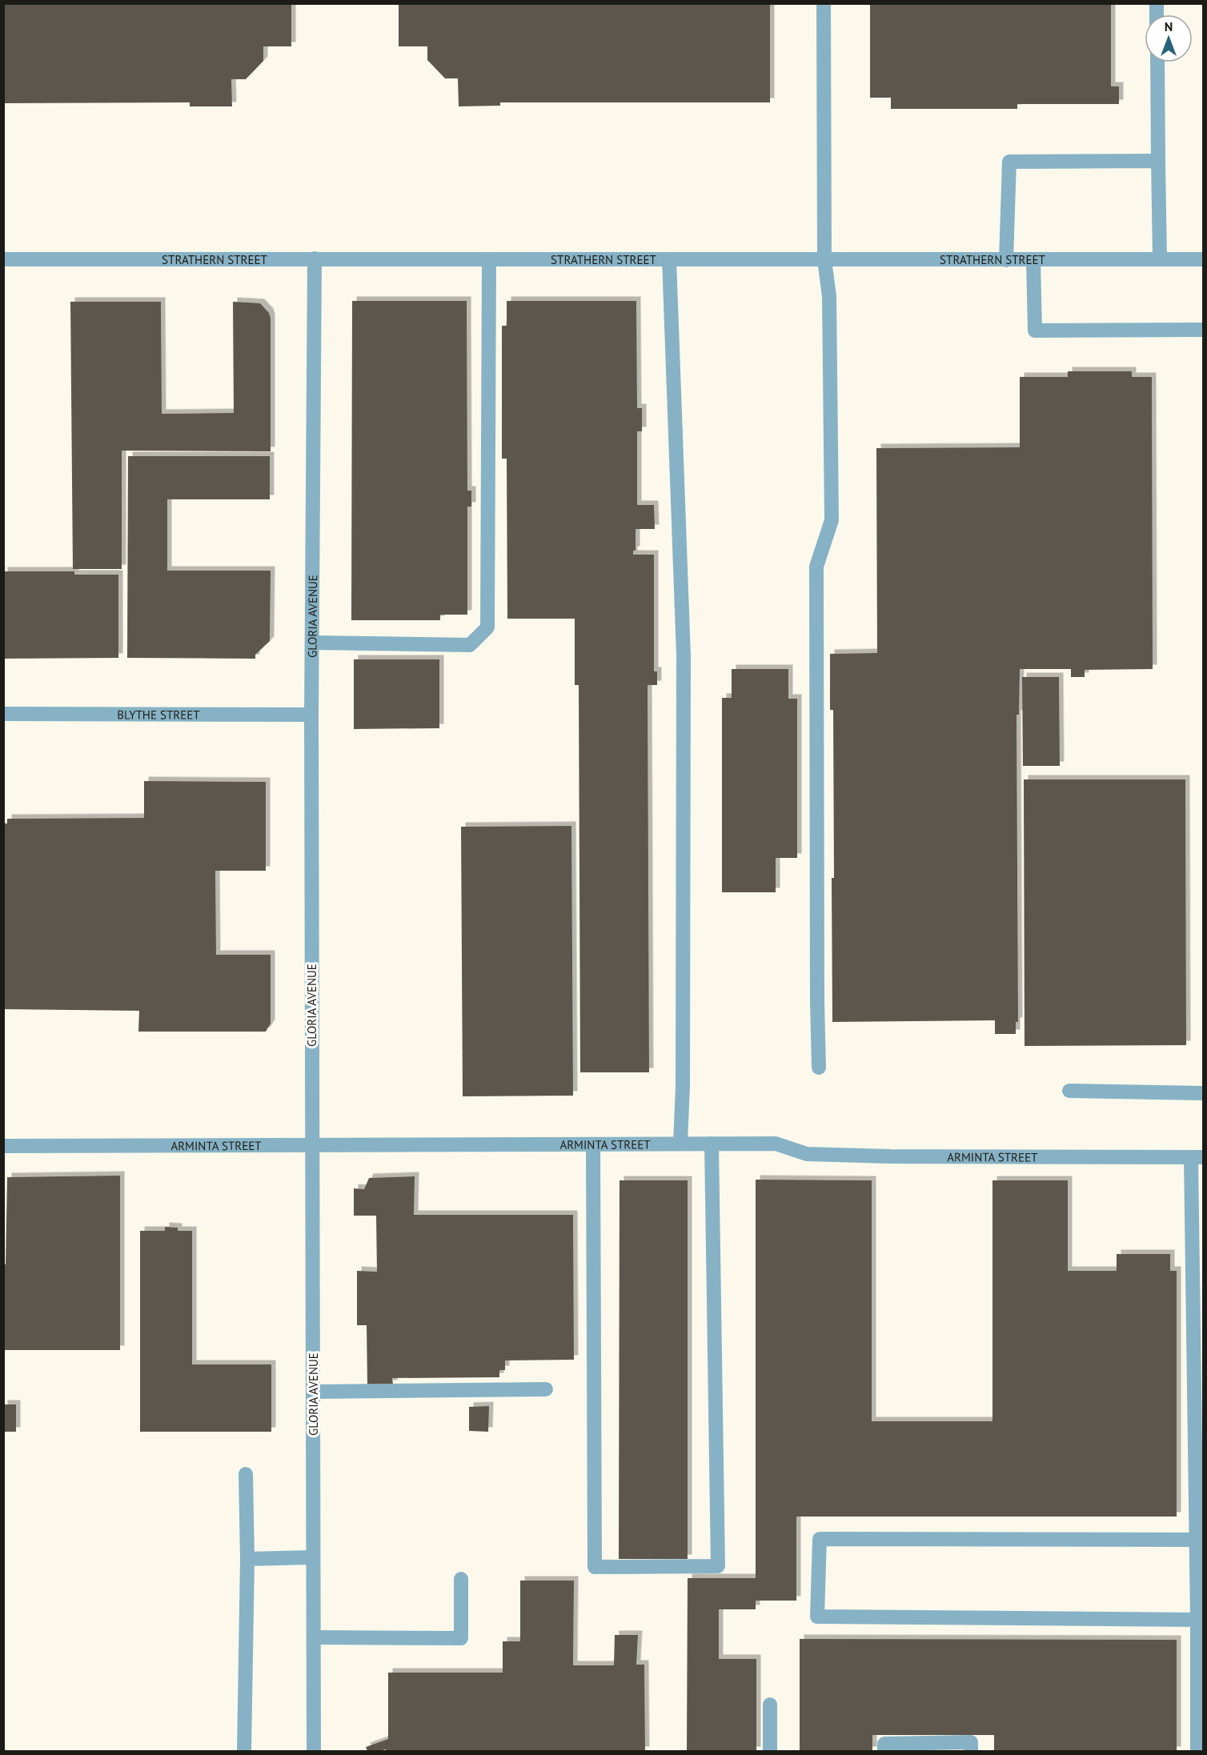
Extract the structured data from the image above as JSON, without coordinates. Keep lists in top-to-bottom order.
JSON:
{
  "streets": {
    "street": [
      "STRATHERN STREET",
      "GLORIA AVENUE",
      "BLYTHE STREET",
      "ARMINTA STREET"
    ]
  },
  "crossings": [
    ["STRATHERN STREET", "GLORIA AVENUE"],
    ["GLORIA AVENUE", "BLYTHE STREET"],
    ["GLORIA AVENUE", "ARMINTA STREET"]
  ],
  "north": "top"
}
